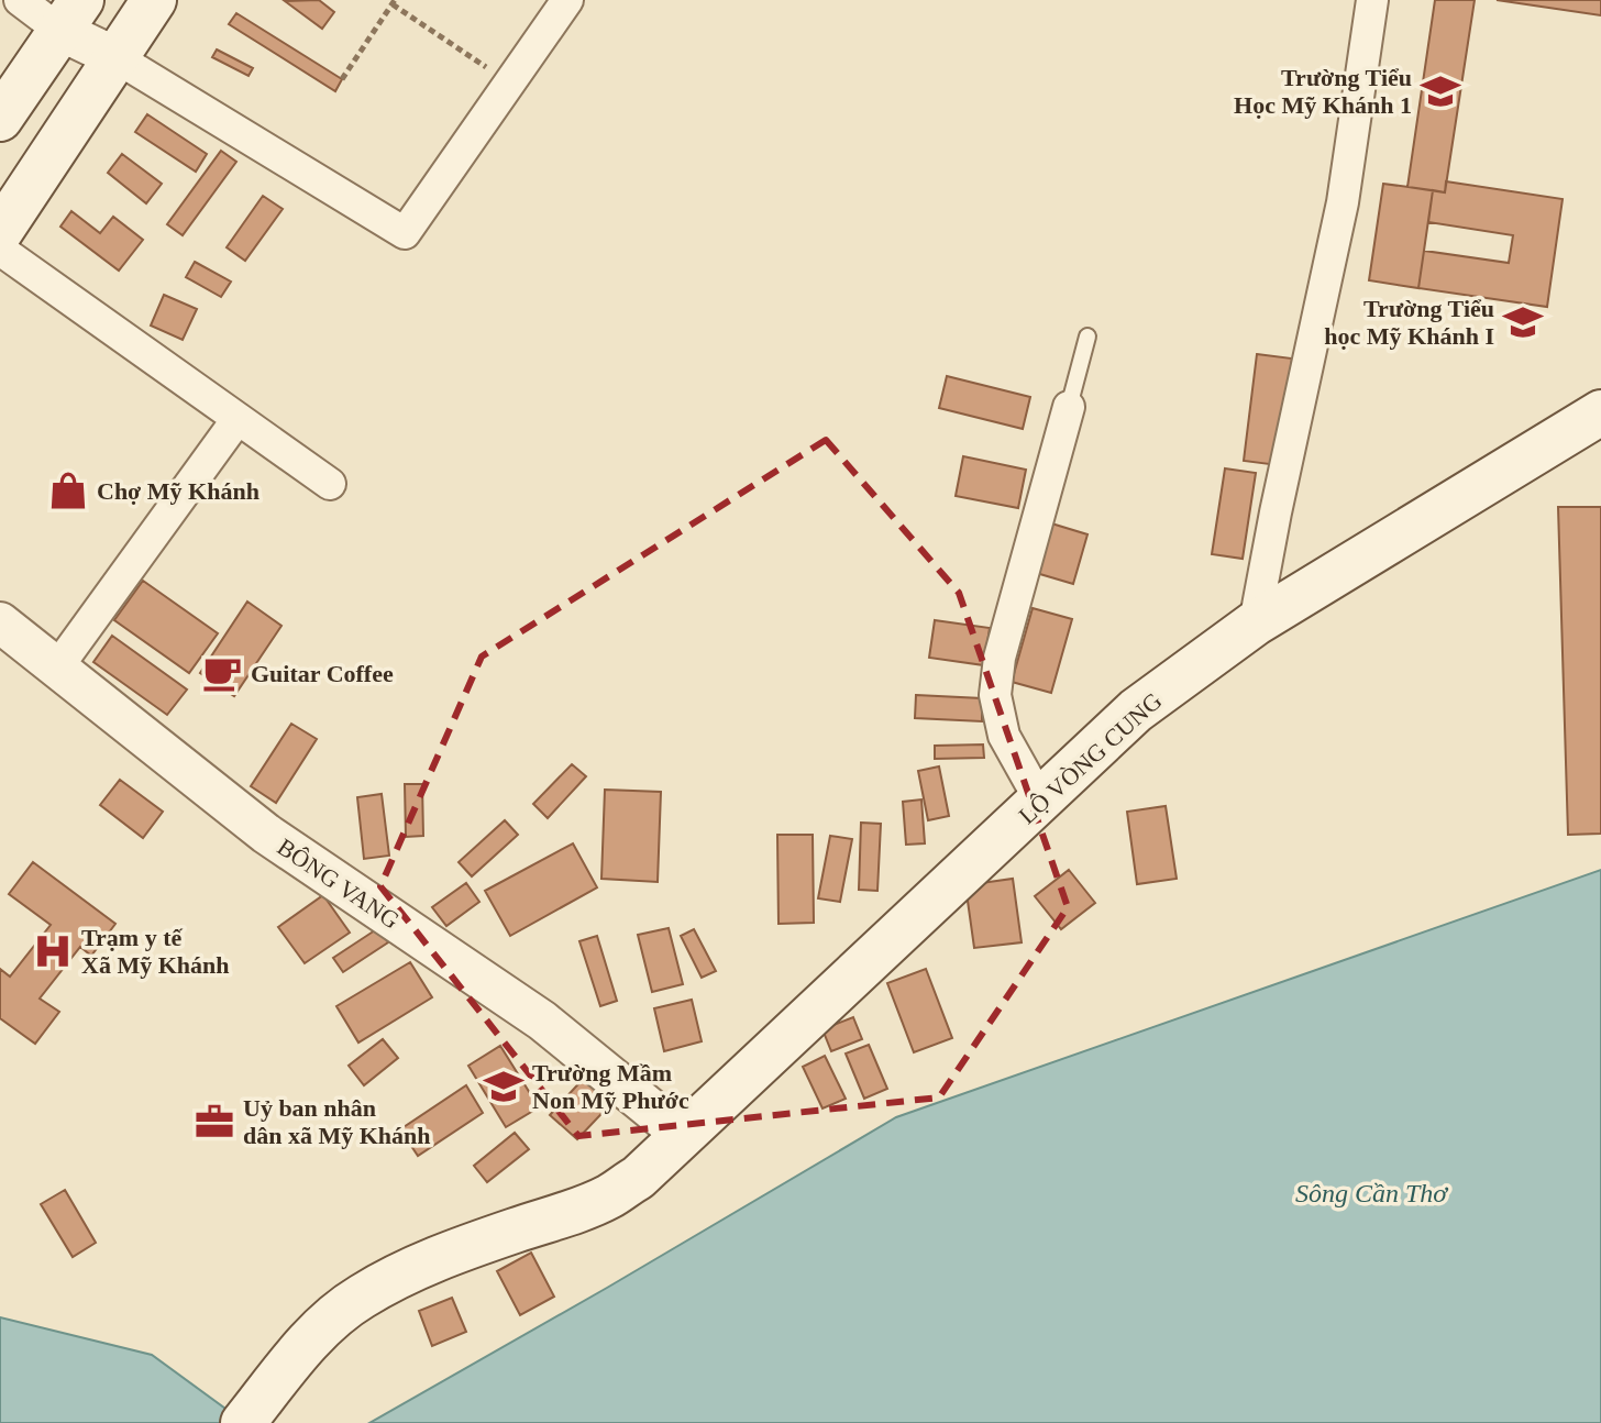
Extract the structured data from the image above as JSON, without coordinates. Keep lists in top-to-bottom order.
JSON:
{
  "streets": {
    "main road": ["LỘ VÒNG CUNG"],
    "street": ["BÔNG VANG"]
  },
  "crossings": [
    ["LỘ VÒNG CUNG", "BÔNG VANG"]
  ],
  "water": ["Sông Cần Thơ"],
  "places": {
    "school or university": ["Trường Tiểu Học Mỹ Khánh 1", "Trường Tiểu học Mỹ Khánh I", "Trường Mầm Non Mỹ Phước"],
    "shop": ["Chợ Mỹ Khánh"],
    "cafe": ["Guitar Coffee"],
    "hospital": ["Trạm y tế Xã Mỹ Khánh"],
    "office": ["Uỷ ban nhân dân xã Mỹ Khánh"]
  }
}
